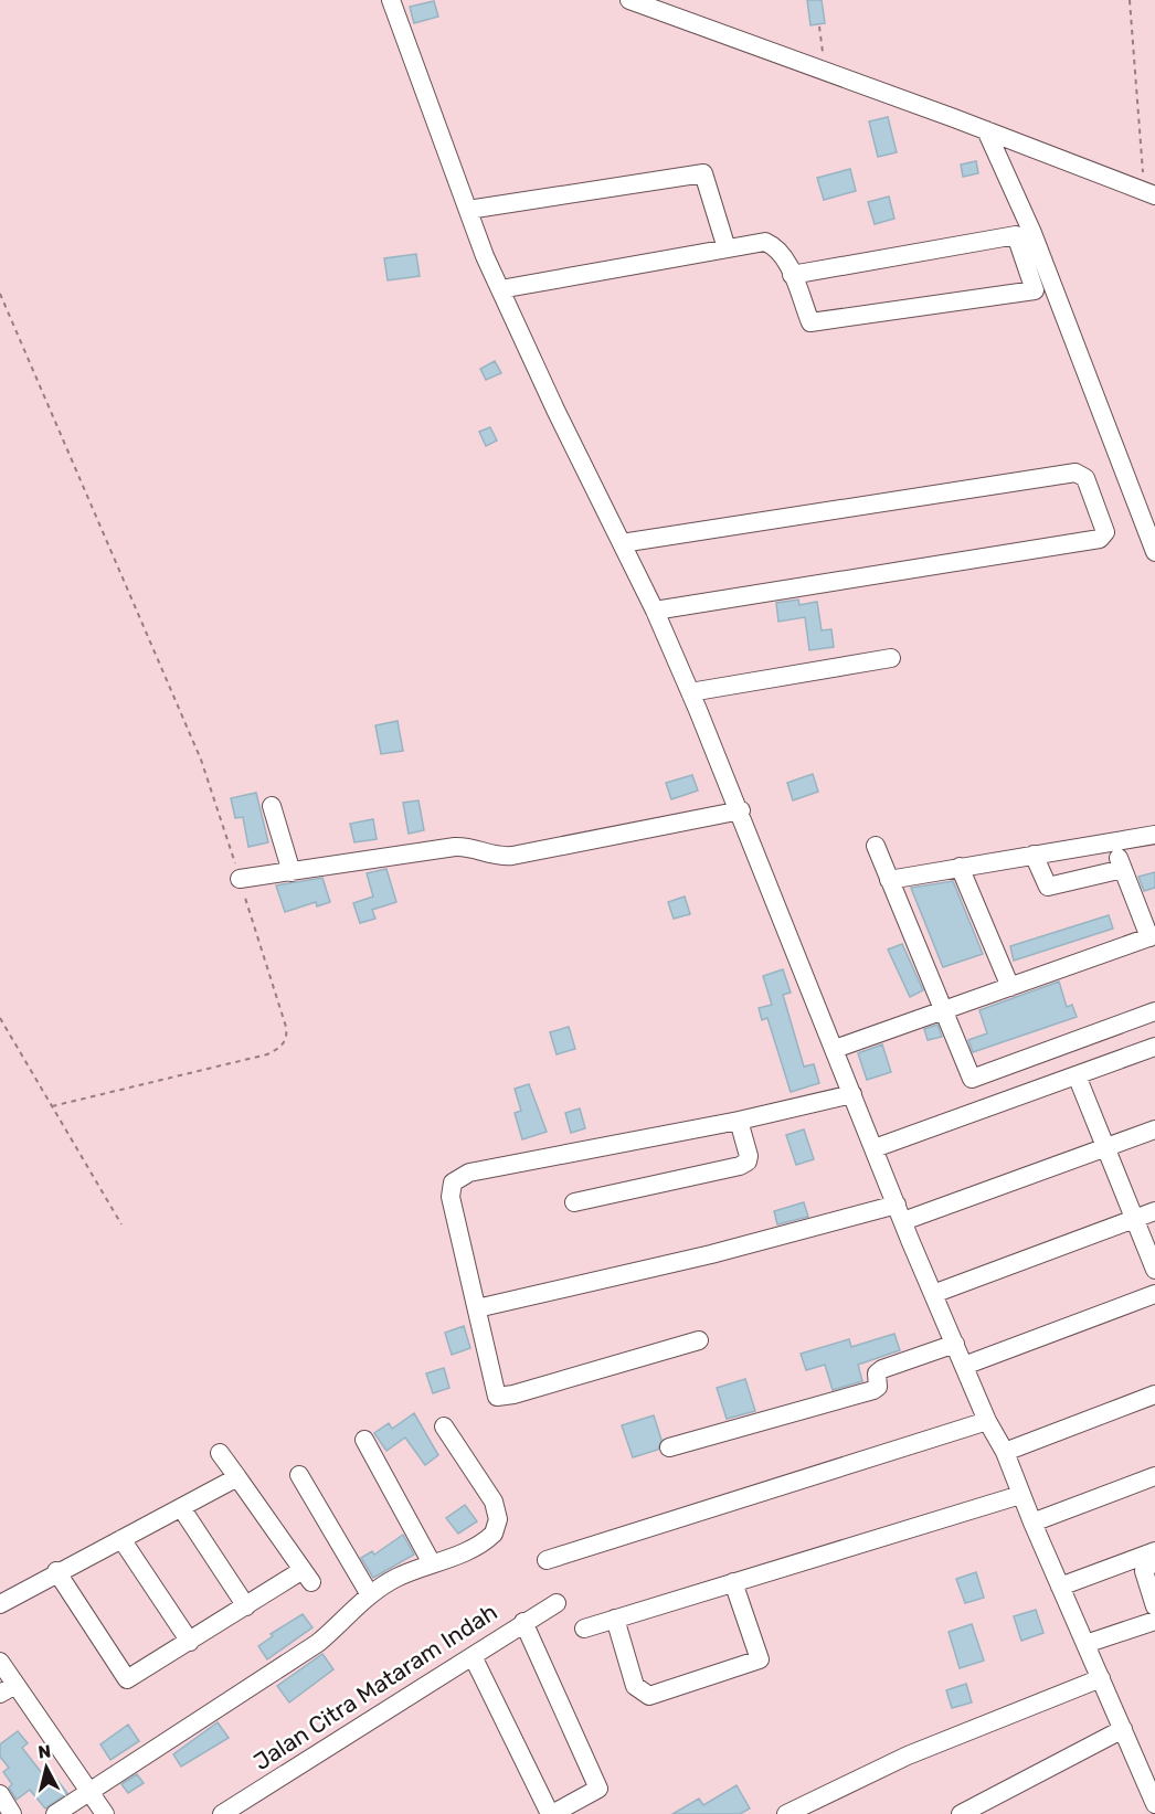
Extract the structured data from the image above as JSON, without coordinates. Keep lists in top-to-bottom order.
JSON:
{
  "streets": {
    "street": ["Jalan Citra Mataram Indah"]
  },
  "north": "top"
}
